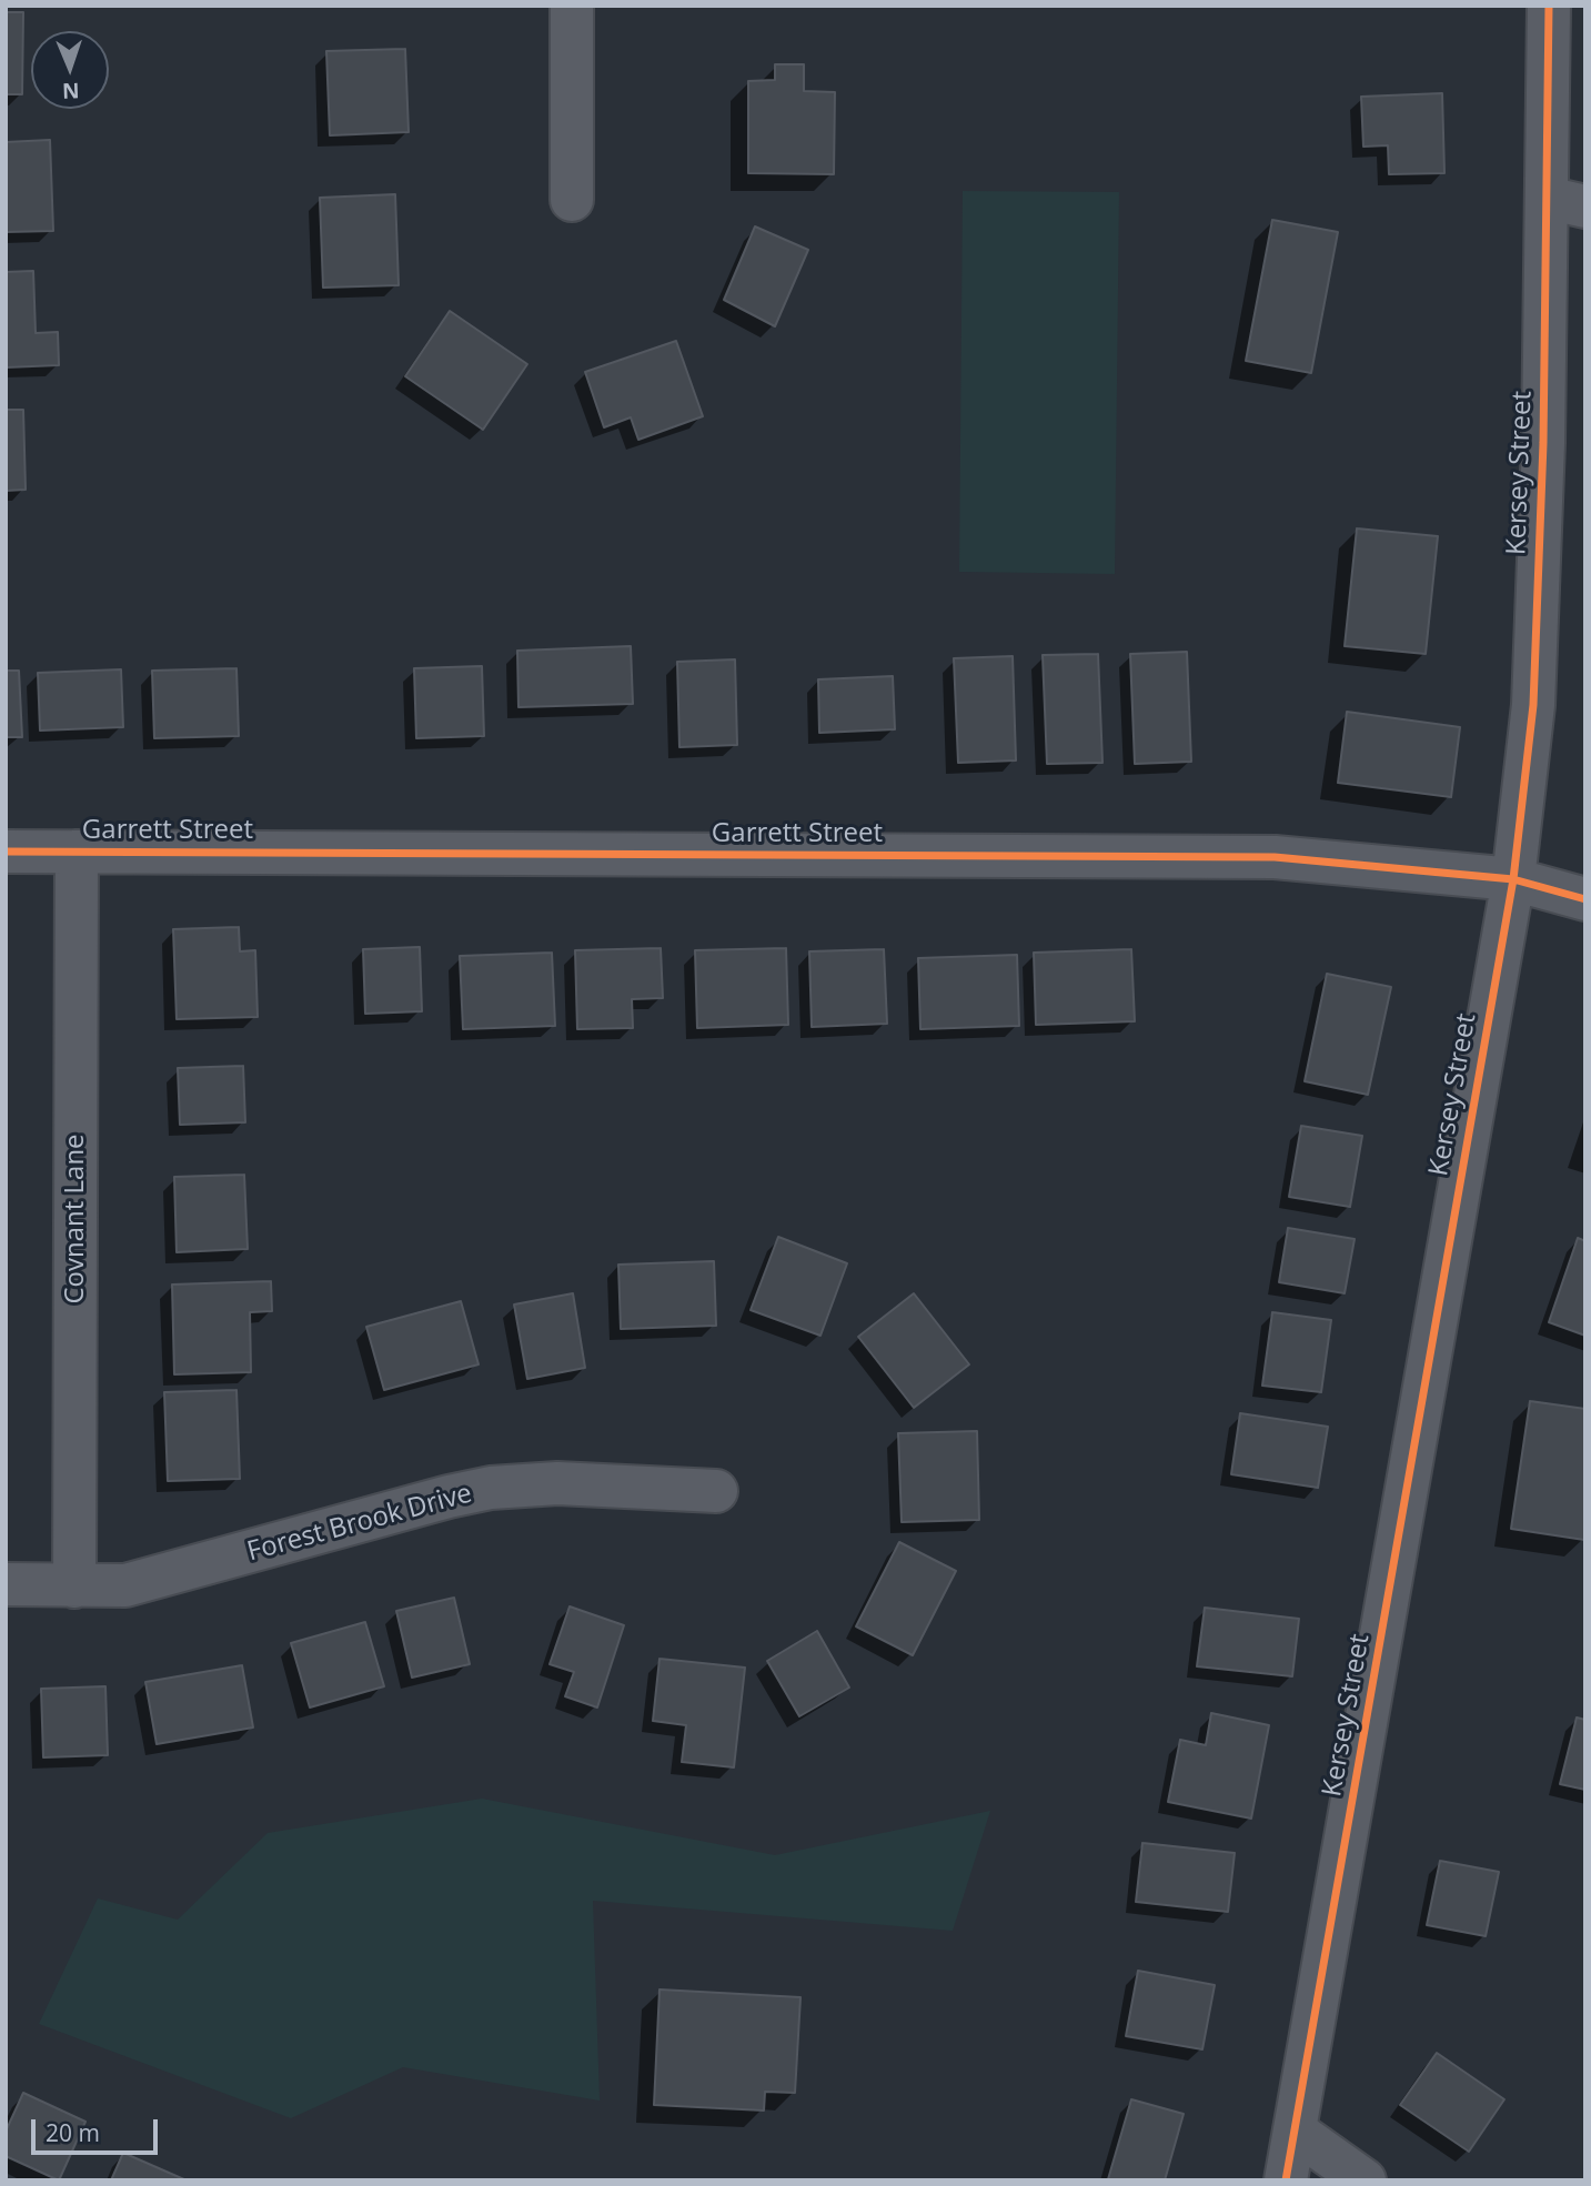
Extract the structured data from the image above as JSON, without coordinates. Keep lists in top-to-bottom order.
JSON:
{
  "streets": {
    "street": [
      "Kersey Street",
      "Garrett Street",
      "Covnant Lane",
      "Forest Brook Drive"
    ]
  },
  "crossings": [
    ["Kersey Street", "Garrett Street"],
    ["Garrett Street", "Covnant Lane"],
    ["Covnant Lane", "Forest Brook Drive"]
  ],
  "scale_bar": "20 m",
  "north": "bottom"
}
